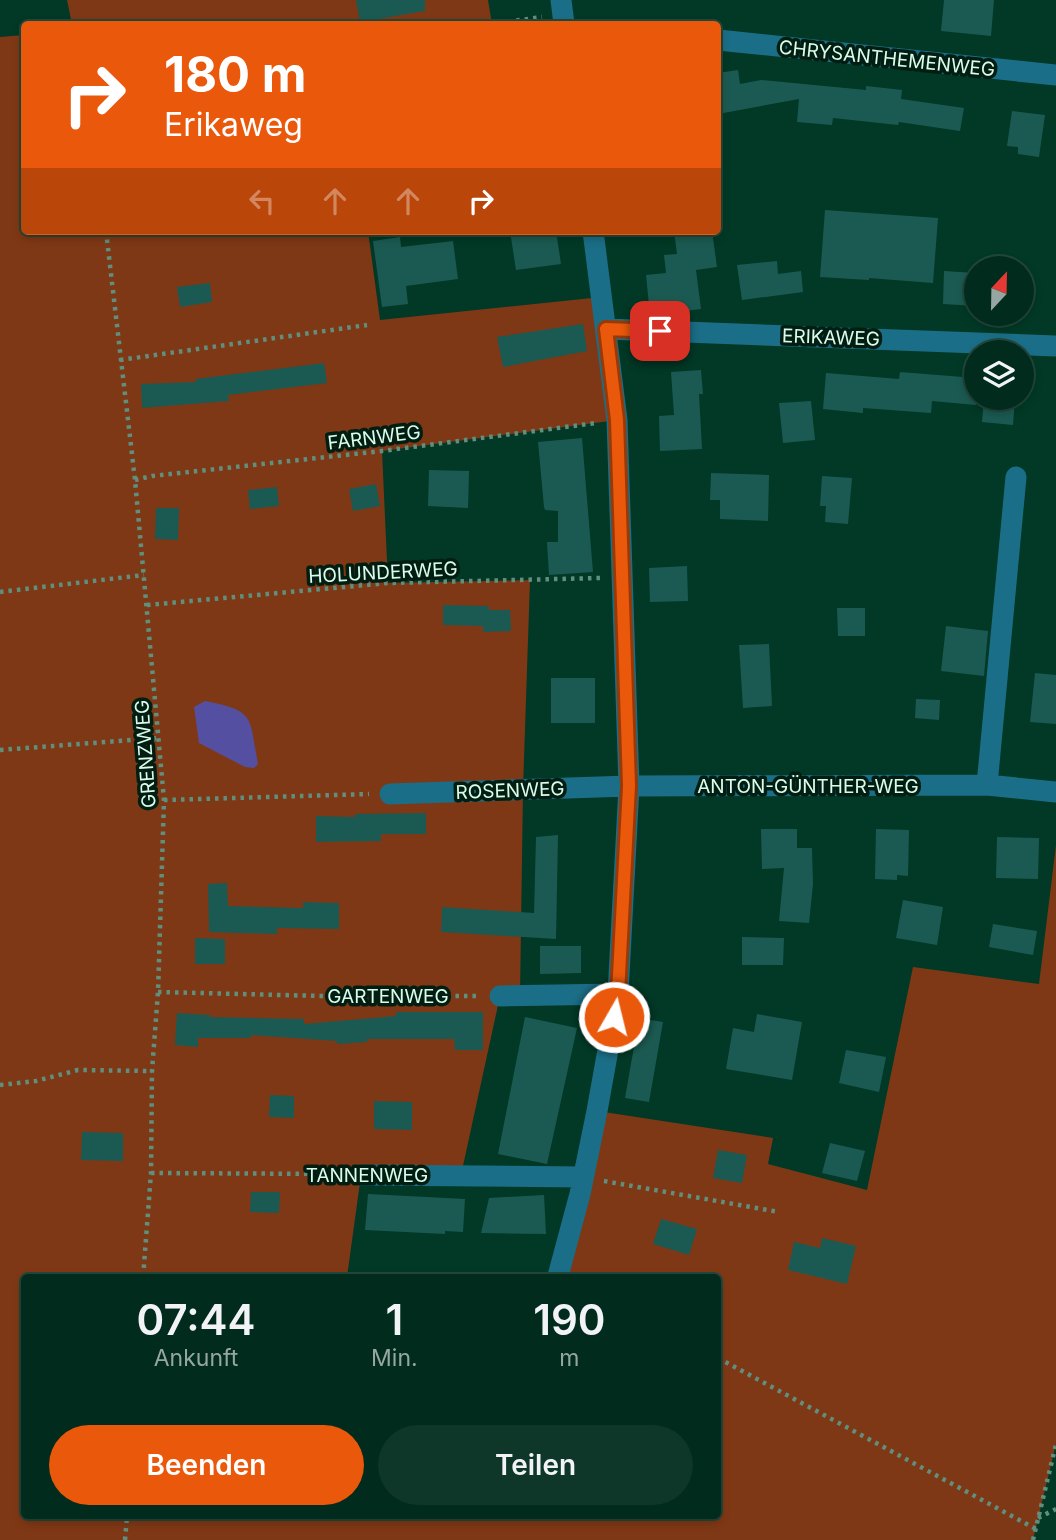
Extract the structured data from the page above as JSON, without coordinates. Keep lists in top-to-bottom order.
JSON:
{
  "streets": {
    "street": [
      "CHRYSANTHEMENWEG",
      "ERIKAWEG",
      "ANTON-GÜNTHER-WEG",
      "ROSENWEG",
      "TANNENWEG"
    ],
    "path": [
      "FARNWEG",
      "HOLUNDERWEG",
      "GRENZWEG",
      "GARTENWEG"
    ]
  },
  "crossings": [
    ["FARNWEG", "GRENZWEG"],
    ["HOLUNDERWEG", "GRENZWEG"],
    ["GRENZWEG", "GARTENWEG"],
    ["GRENZWEG", "TANNENWEG"],
    ["ANTON-GÜNTHER-WEG", "ROSENWEG"]
  ],
  "north": "top",
  "page": {
    "turn": ["180 m", "Erikaweg"],
    "eta": [
      "07:44",
      "Ankunft",
      "1",
      "Min.",
      "190",
      "m"
    ],
    "buttons": ["Beenden", "Teilen"]
  }
}
